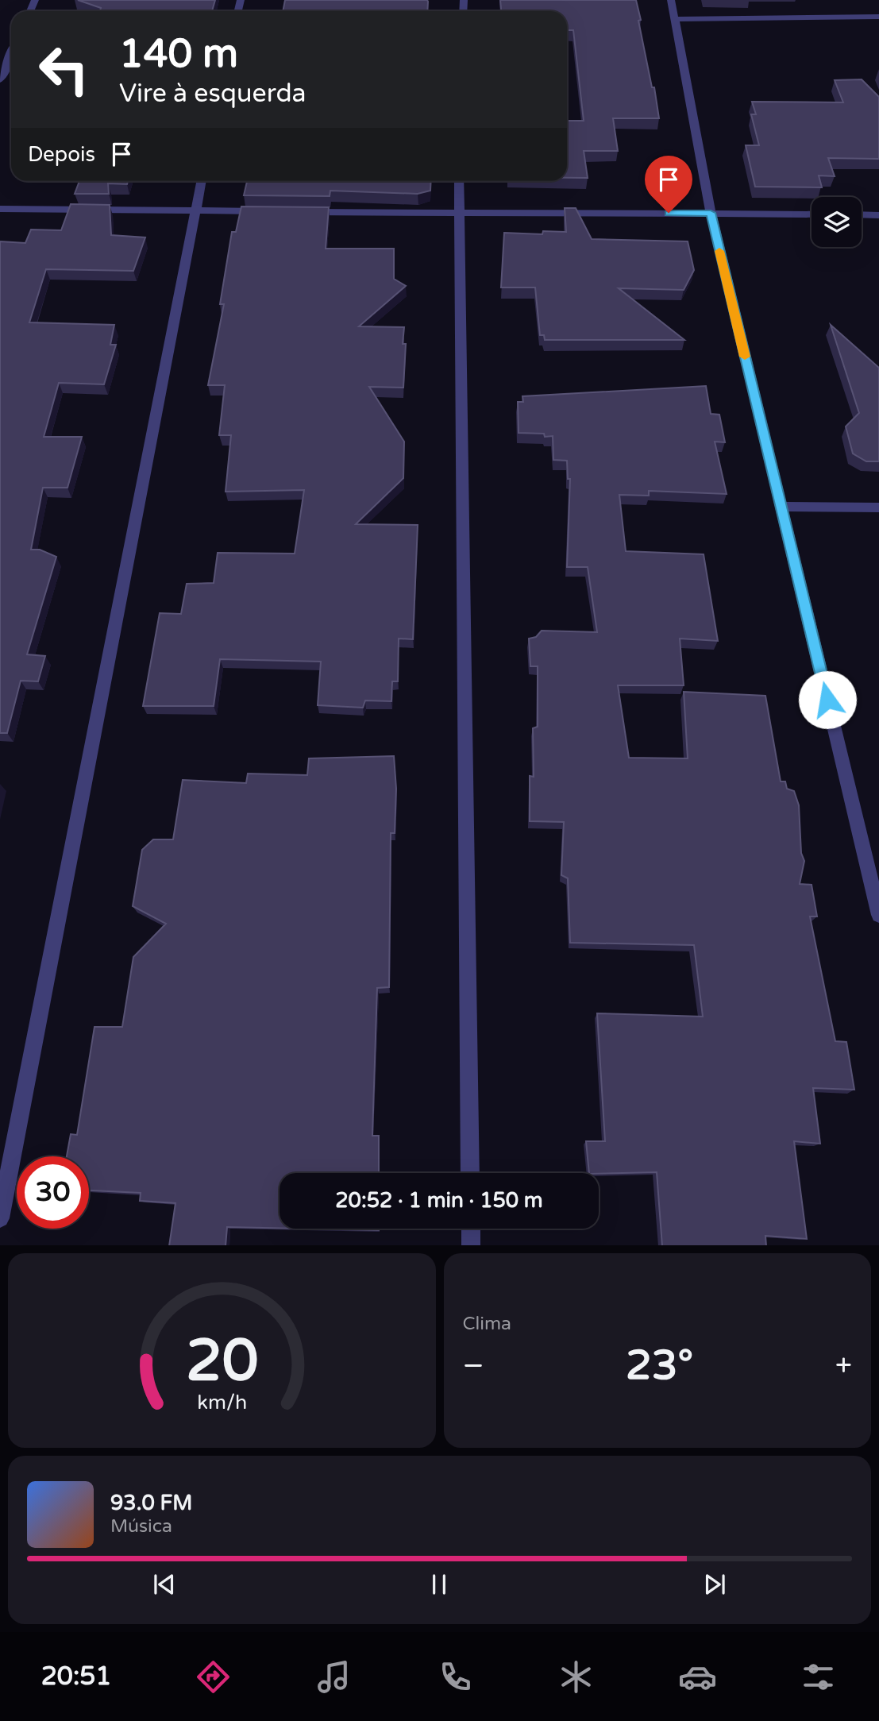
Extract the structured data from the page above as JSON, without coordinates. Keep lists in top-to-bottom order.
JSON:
{
  "page": {
    "turn": ["140 m", "Vire à esquerda"],
    "then": "Depois",
    "limit": "30",
    "trip": "20:52 · 1 min · 150 m",
    "tile": "Clima",
    "heat": ["−", "23°", "+"],
    "song": ["93.0 FM", "Música"],
    "tabs": "20:51",
    "gauge": ["20", "km/h"]
  }
}
